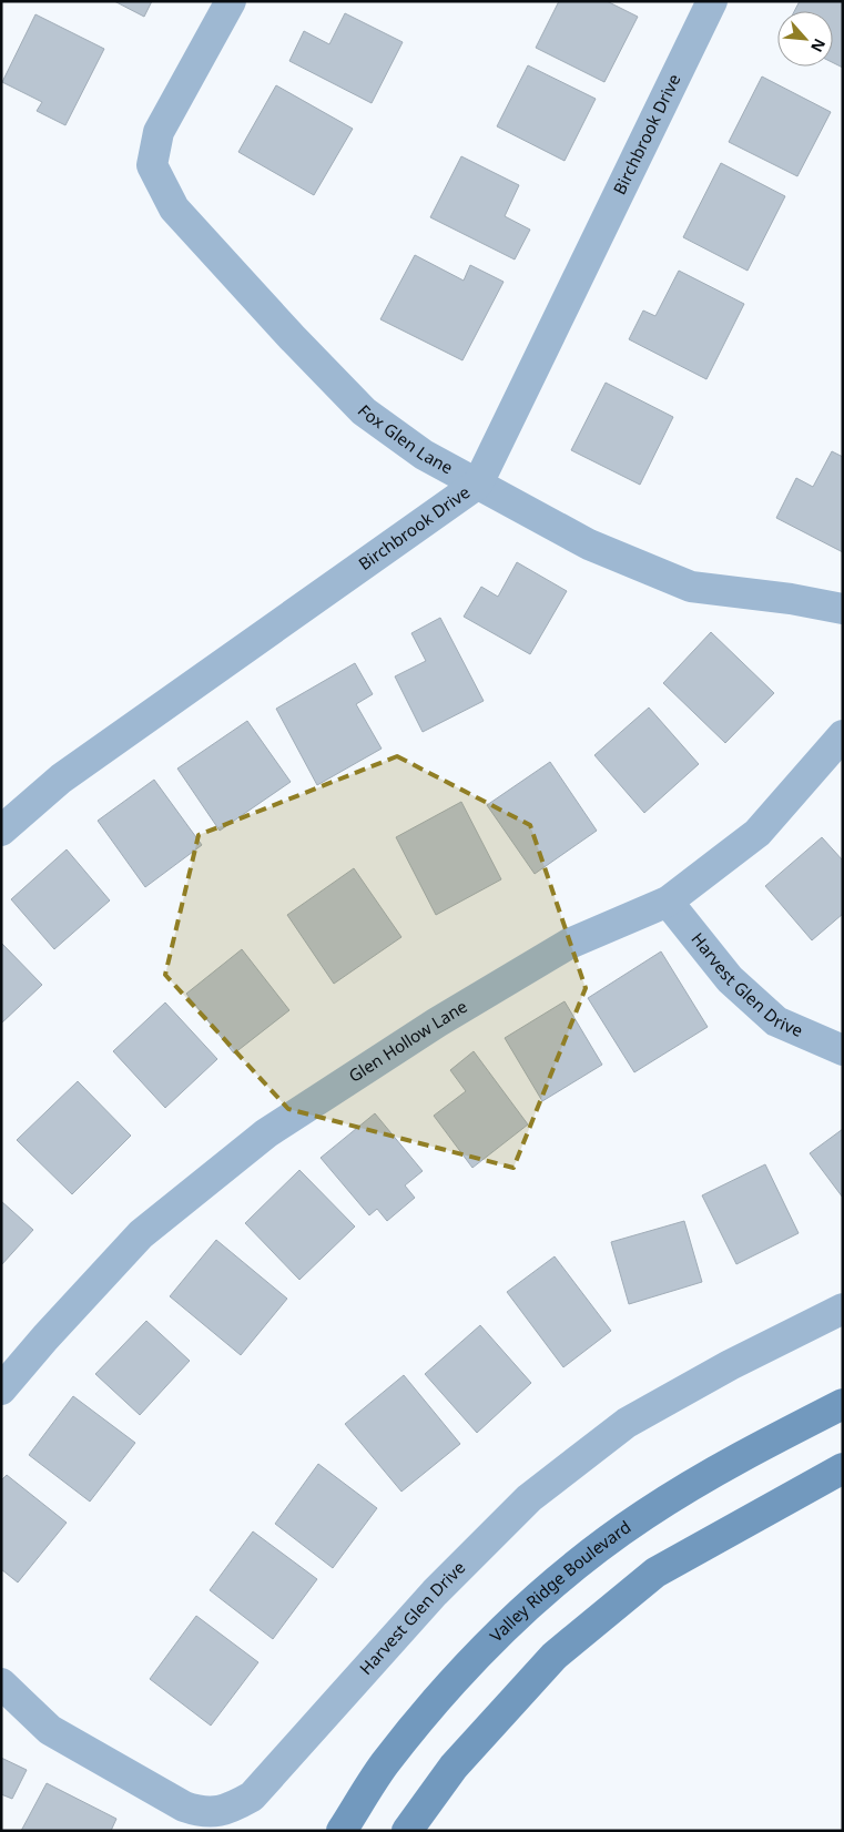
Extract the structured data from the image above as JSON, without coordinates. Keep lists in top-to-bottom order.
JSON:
{
  "streets": {
    "main road": ["Valley Ridge Boulevard"],
    "street": [
      "Birchbrook Drive",
      "Fox Glen Lane",
      "Harvest Glen Drive",
      "Glen Hollow Lane"
    ]
  },
  "crossings": [
    ["Birchbrook Drive", "Fox Glen Lane"],
    ["Harvest Glen Drive", "Glen Hollow Lane"]
  ],
  "north": "bottom right"
}
